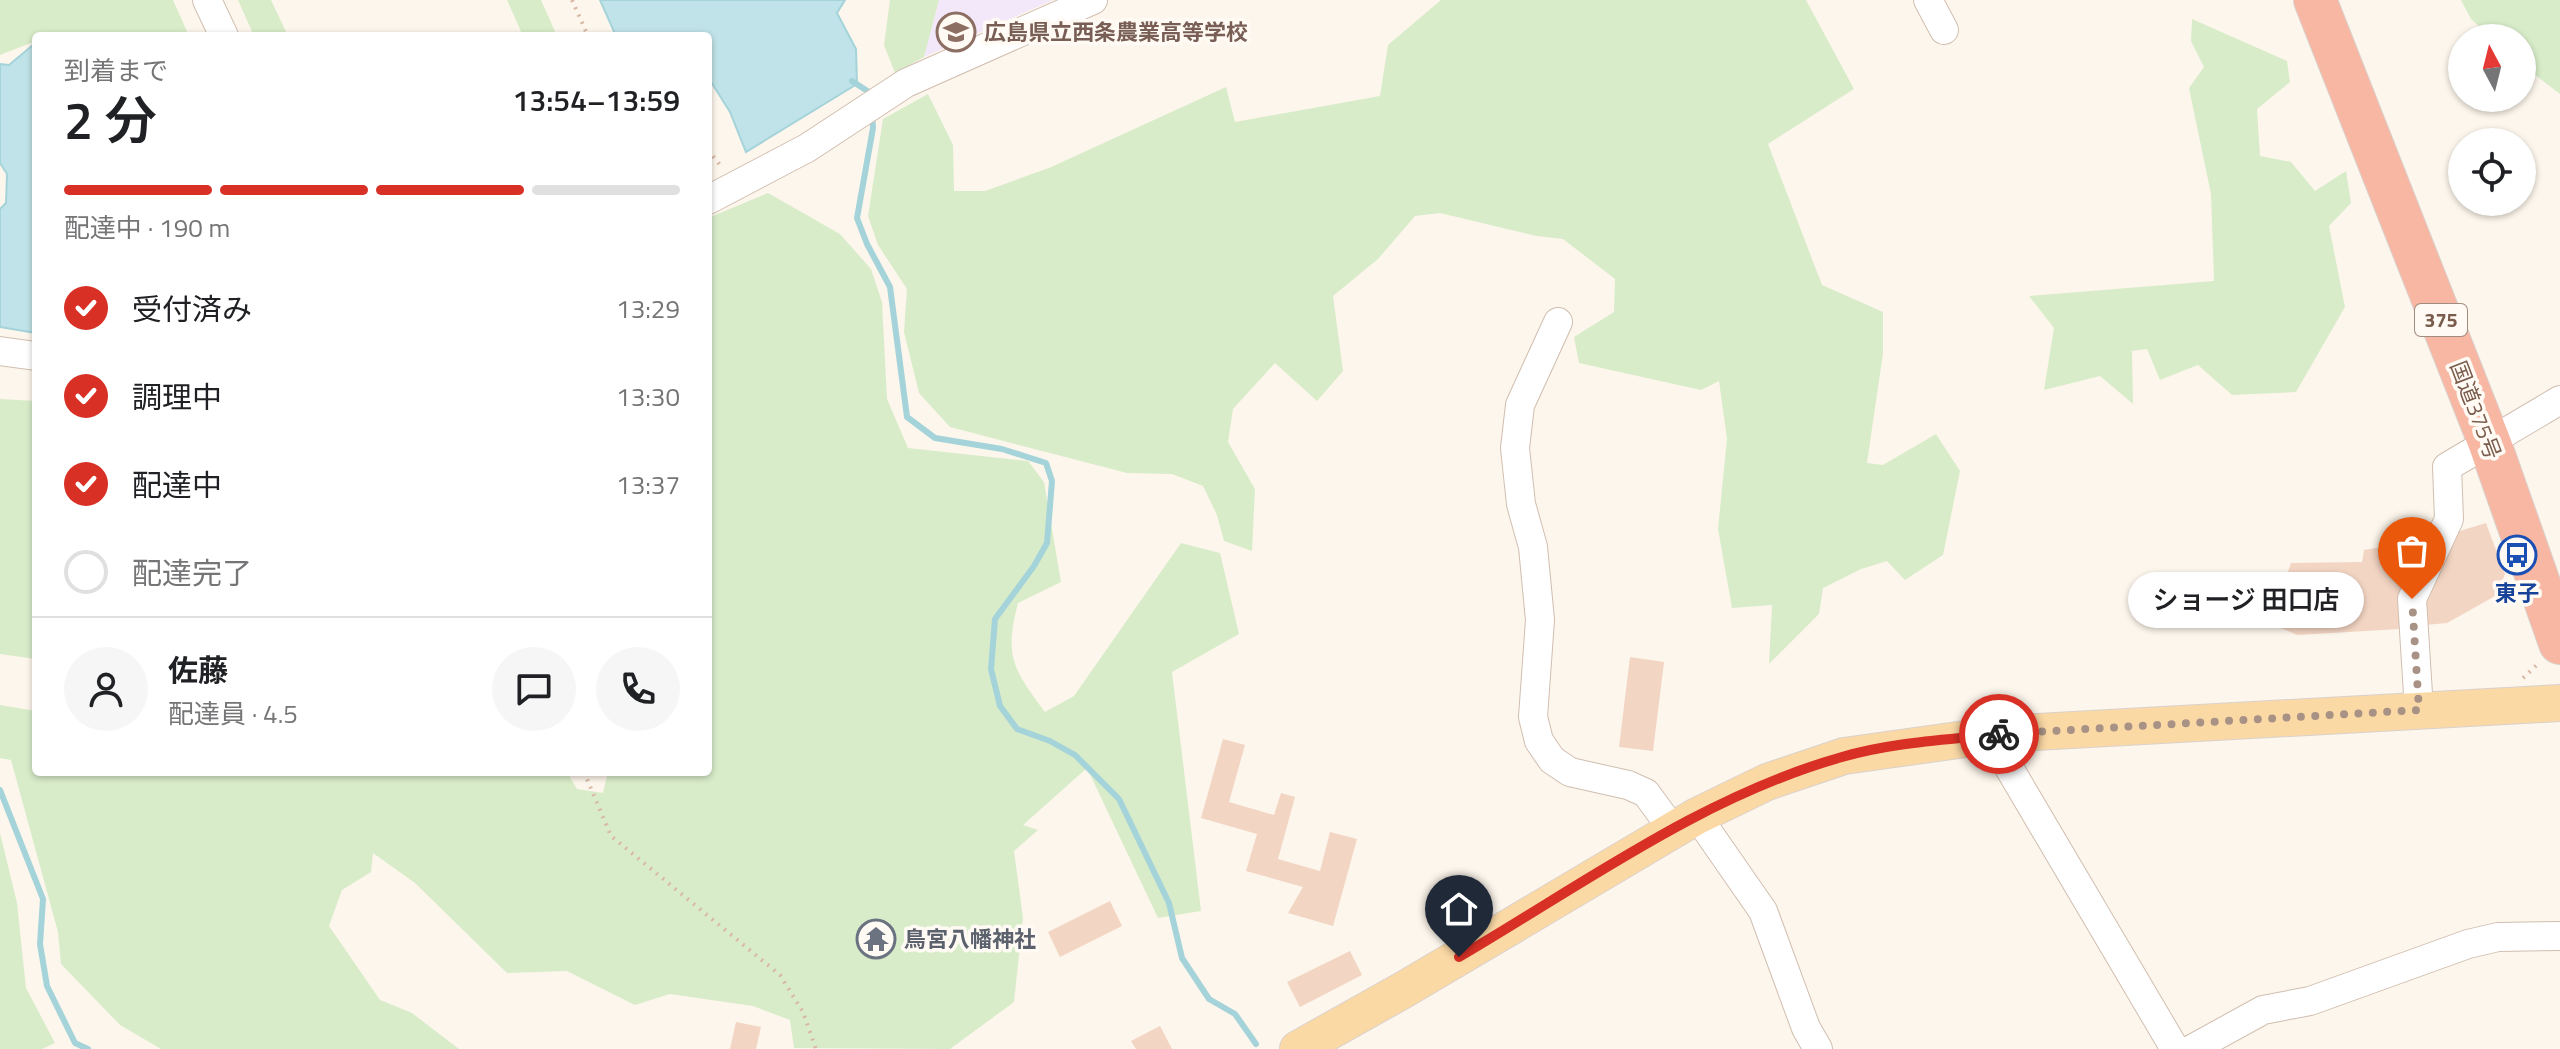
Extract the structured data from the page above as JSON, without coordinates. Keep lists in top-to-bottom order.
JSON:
{
  "streets": {
    "highway": ["375", "国道375号"]
  },
  "places": {
    "school or university": ["広島県立西条農業高等学校"],
    "bus stop": ["東子"],
    "other": ["ショージ 田口店"],
    "temple": ["鳥宮八幡神社"]
  },
  "north": "top",
  "page": {
    "heading": ["2 分", "到着まで", "13:54–13:59"],
    "panel": ["佐藤", "配達員 · 4.5"],
    "bar": "配達中 · 190 m",
    "list": [
      ["受付済み", "13:29"],
      ["調理中", "13:30"],
      ["配達中", "13:37"],
      "配達完了"
    ],
    "bubble": "ショージ 田口店"
  }
}
